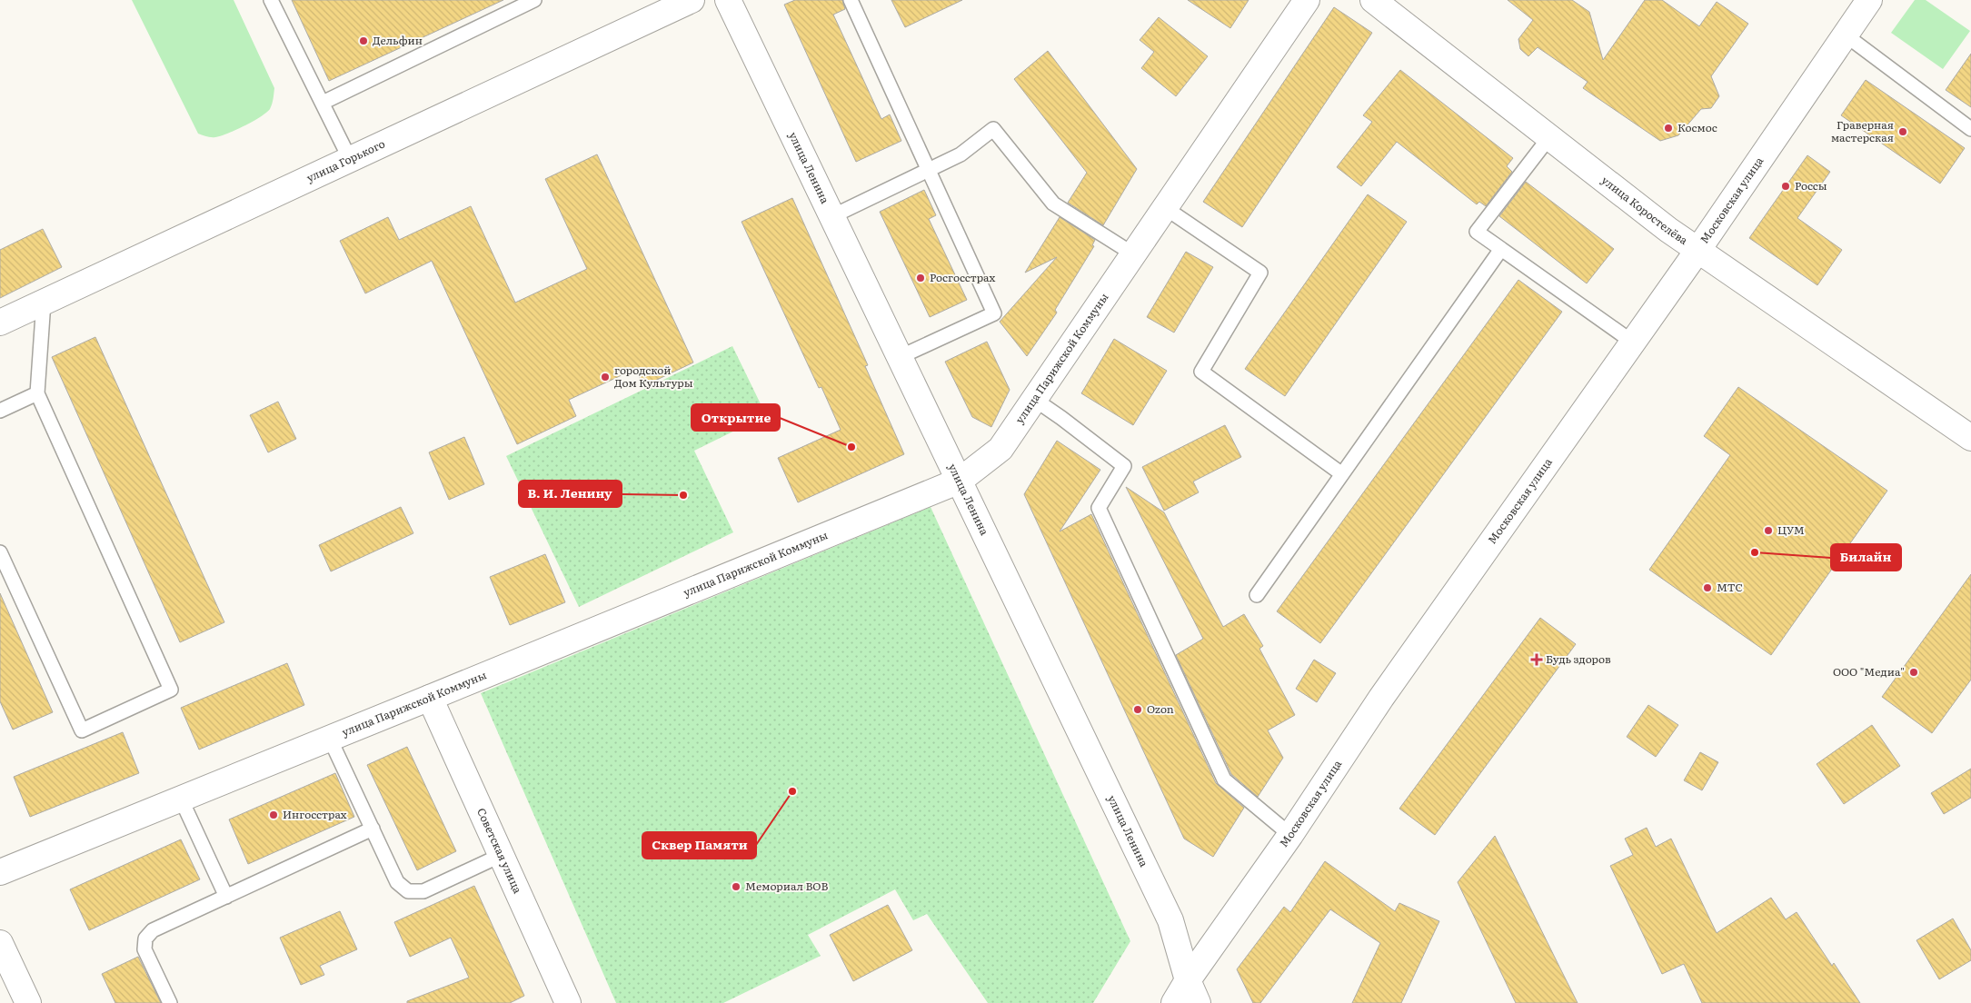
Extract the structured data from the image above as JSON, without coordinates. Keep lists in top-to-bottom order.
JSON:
{
  "streets": {
    "street": [
      "улица Горького",
      "улица Ленина",
      "Московская улица",
      "улица Коростелёва",
      "улица Парижской Коммуны",
      "Советская улица"
    ]
  },
  "crossings": [
    ["улица Ленина", "Московская улица"],
    ["улица Ленина", "улица Парижской Коммуны"],
    ["Московская улица", "улица Коростелёва"],
    ["улица Парижской Коммуны", "Советская улица"]
  ],
  "places": {
    "other": [
      "Дельфин",
      "Космос",
      "Граверная мастерская",
      "Россы",
      "Росгосстрах",
      "городской Дом Культуры",
      "Открытие",
      "В. И. Ленину",
      "ЦУМ",
      "Билайн",
      "МТС",
      "ООО \"Медиа\"",
      "Ozon",
      "Сквер Памяти",
      "Ингосстрах",
      "Мемориал ВОВ"
    ],
    "health": ["Будь здоров"]
  }
}
